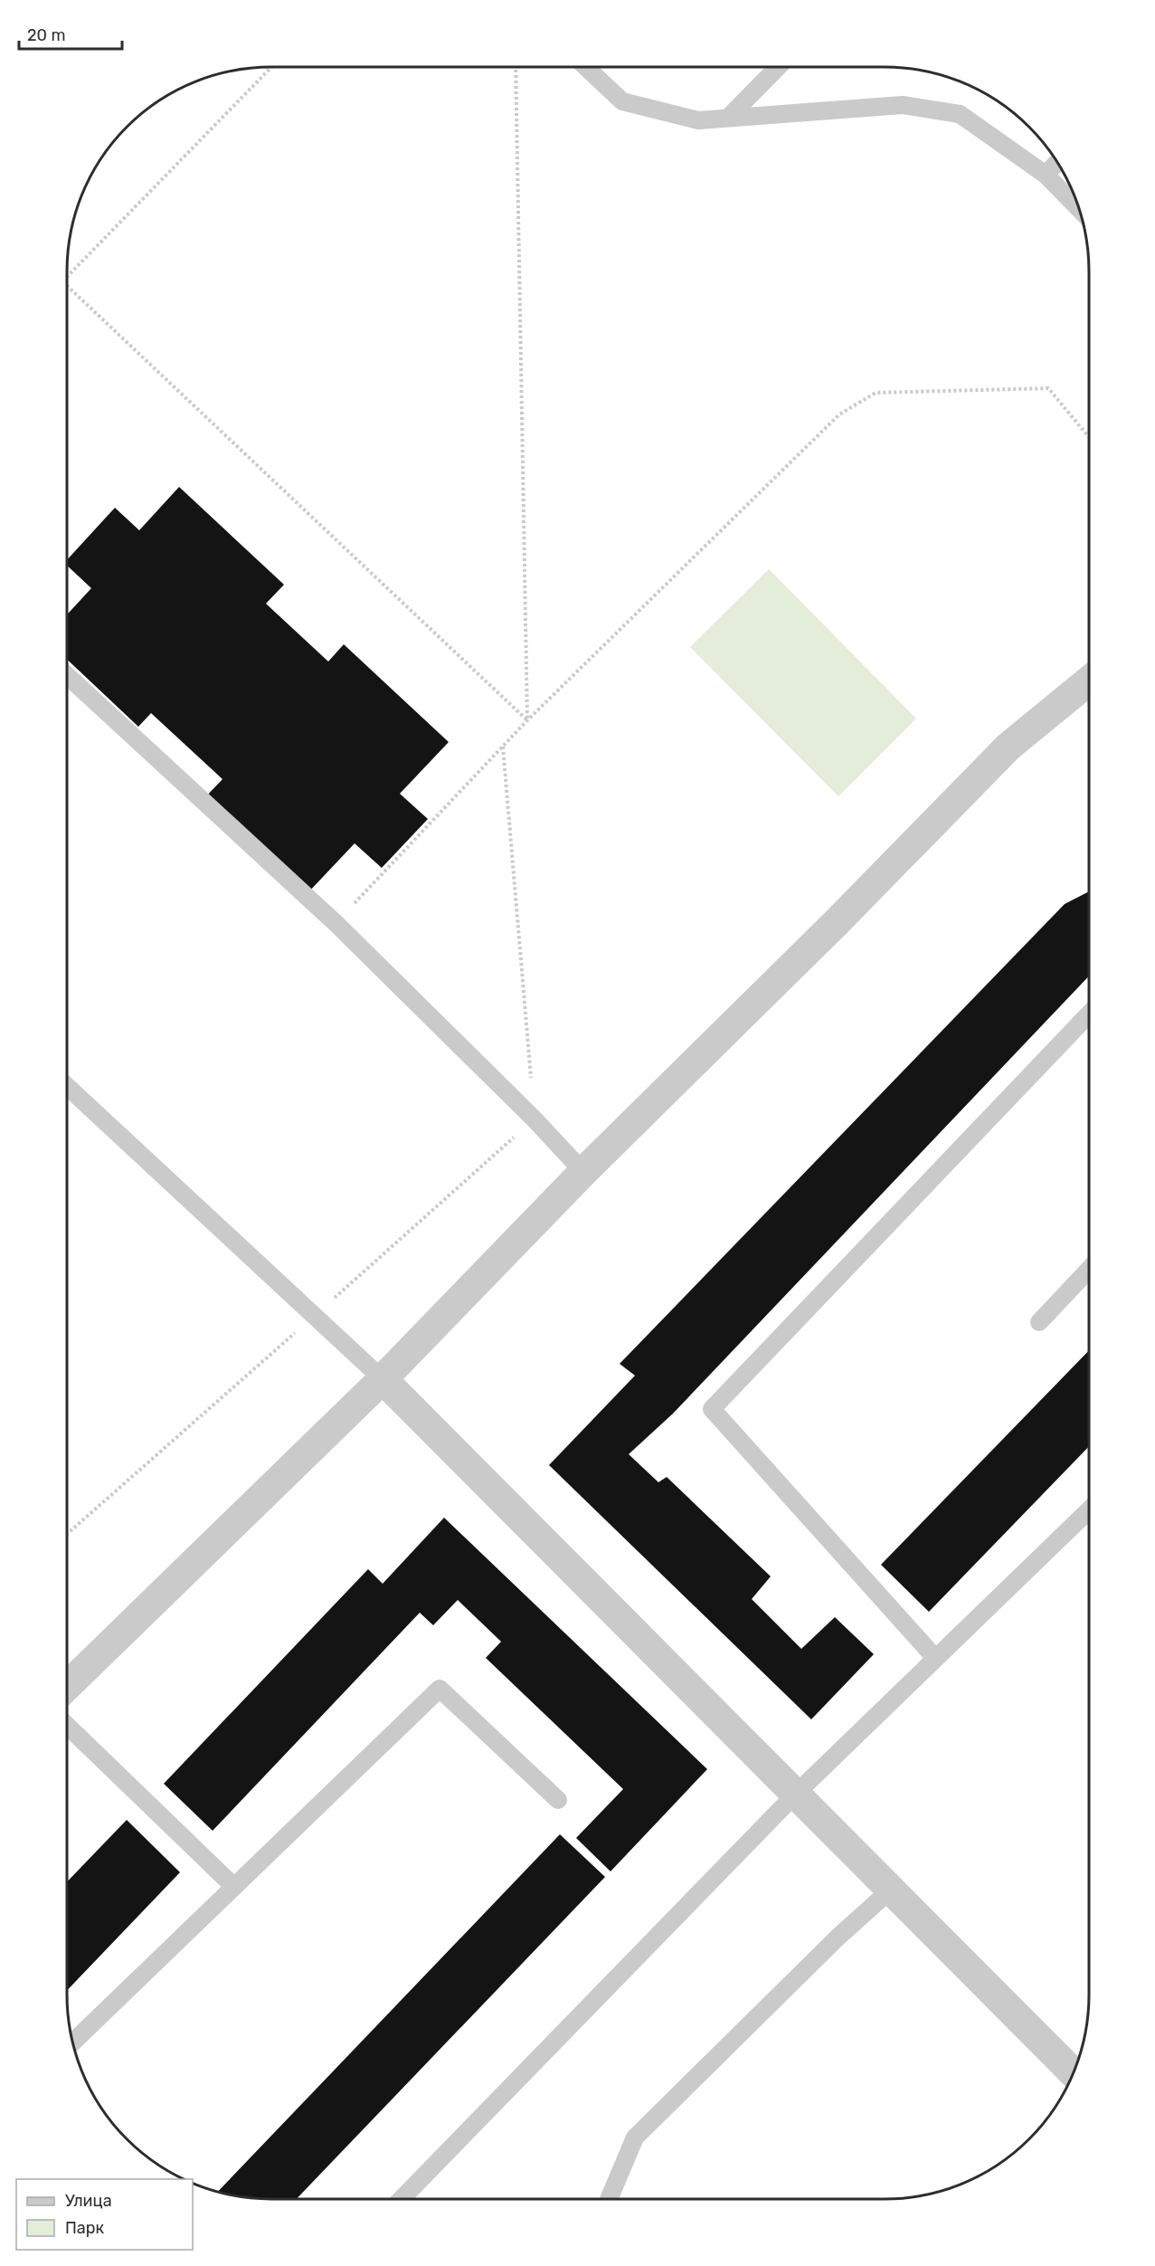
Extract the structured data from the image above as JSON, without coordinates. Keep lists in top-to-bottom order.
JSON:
{
  "legend": ["Улица", "Парк"],
  "scale_bar": "20 m"
}
